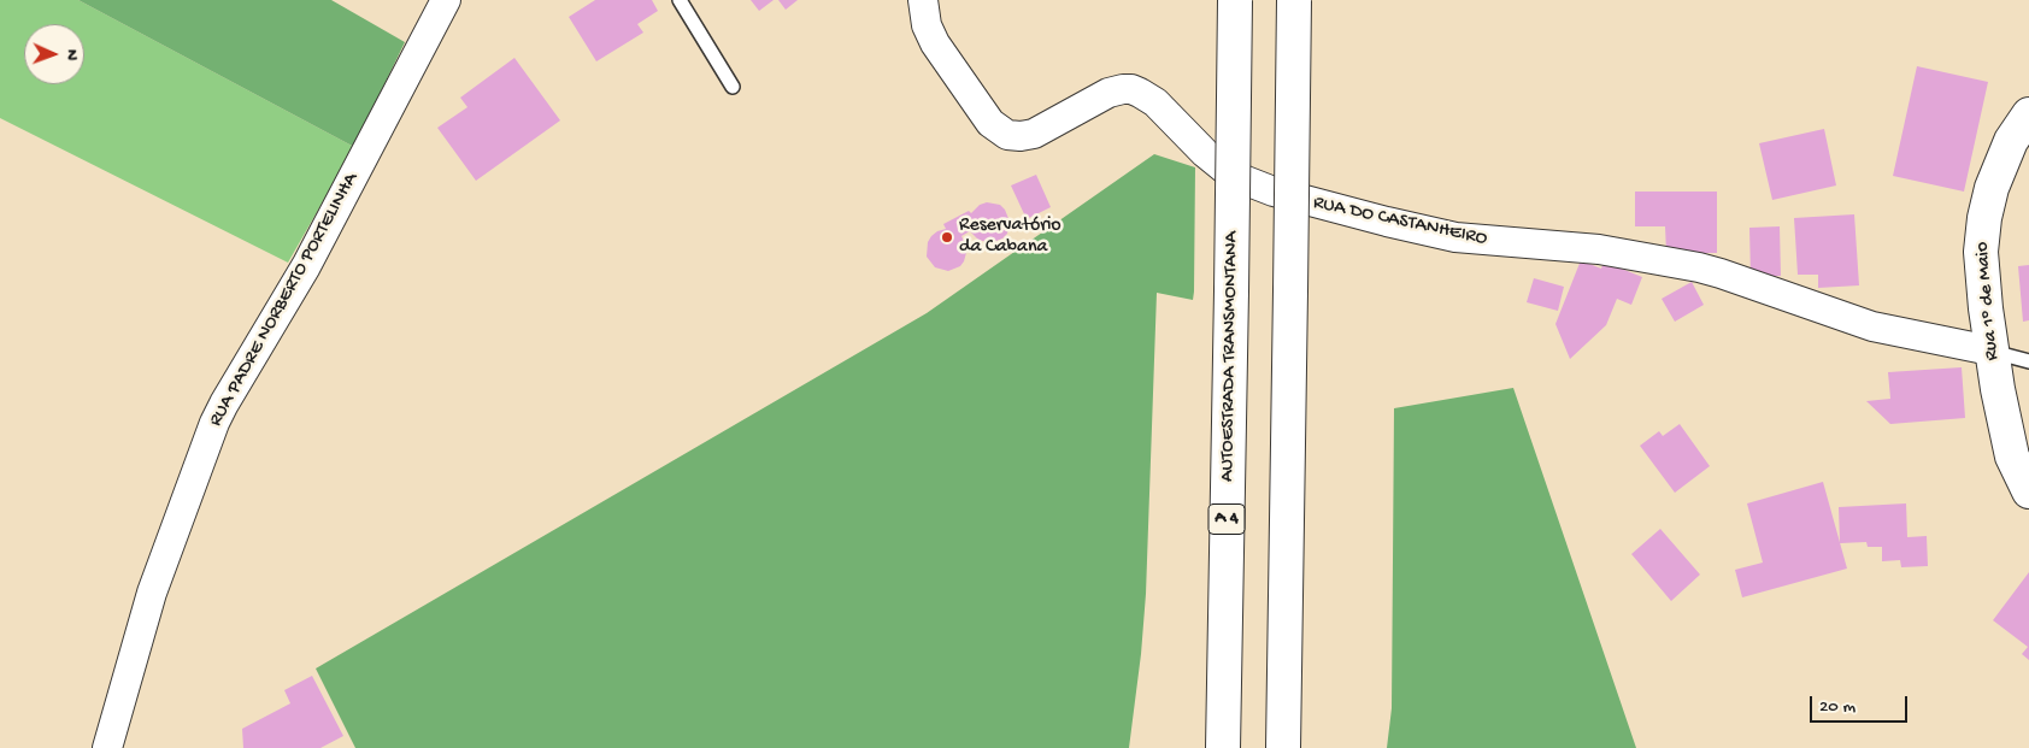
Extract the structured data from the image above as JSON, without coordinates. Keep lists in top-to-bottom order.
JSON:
{
  "streets": {
    "main road": ["Rua 1º de Maio", "AUTOESTRADA TRANSMONTANA", "A 4"],
    "street": ["RUA DO CASTANHEIRO", "RUA PADRE NORBERTO PORTELINHA"]
  },
  "crossings": [
    ["RUA DO CASTANHEIRO", "Rua 1º de Maio"]
  ],
  "places": ["Reservatório da Cabana"],
  "scale_bar": "20 m",
  "north": "right"
}
